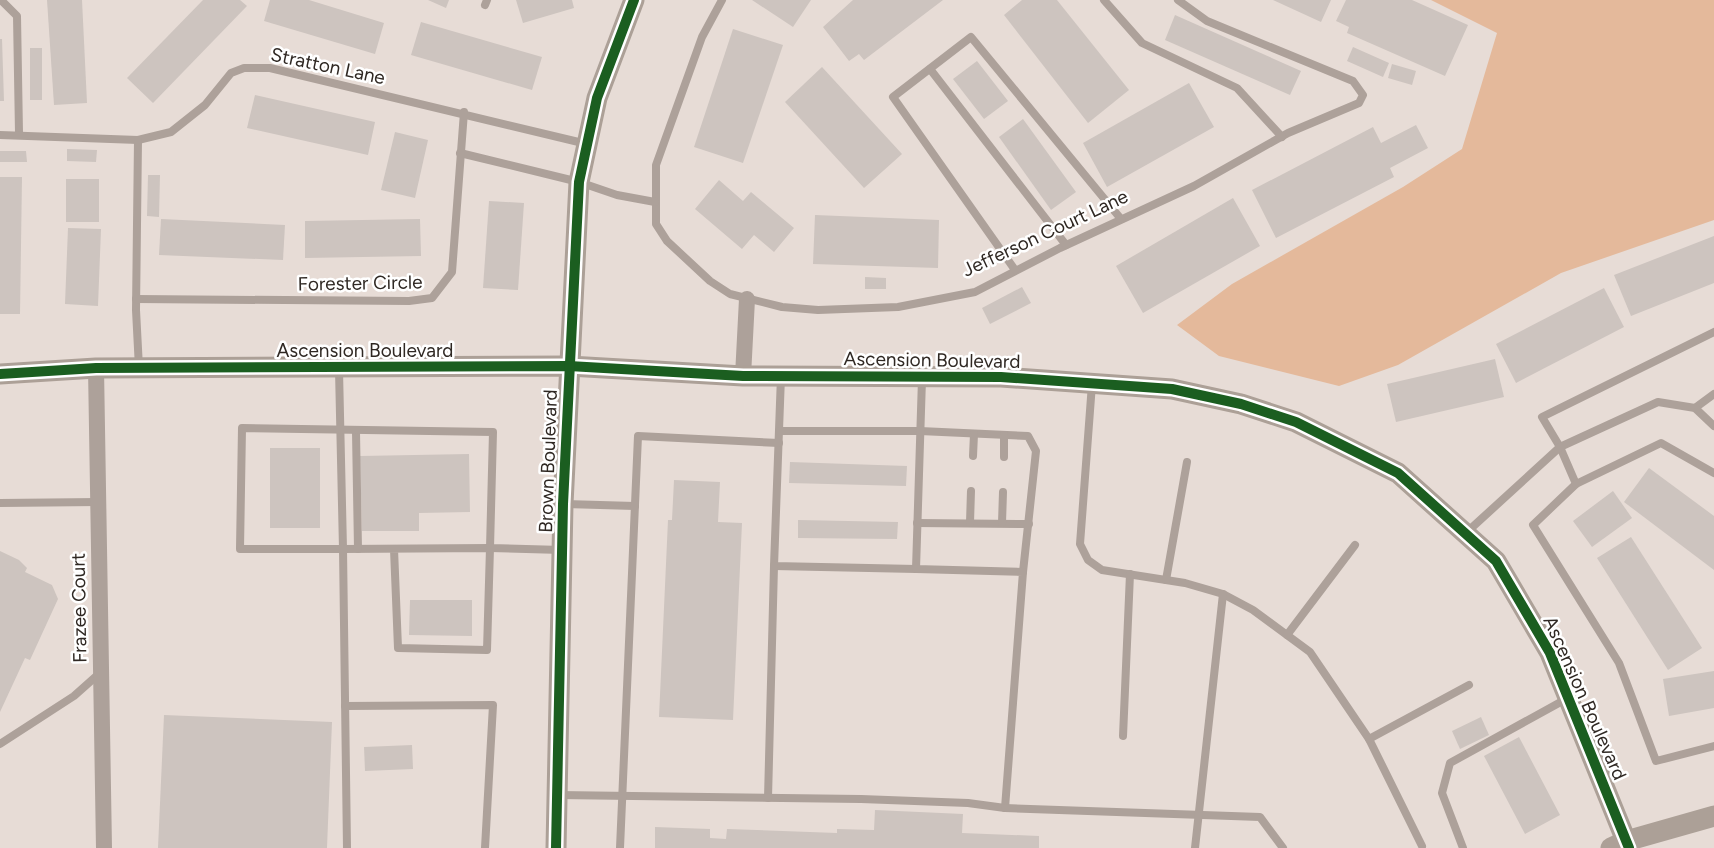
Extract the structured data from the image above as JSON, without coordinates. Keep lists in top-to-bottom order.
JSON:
{
  "streets": {
    "street": ["Ascension Boulevard", "Brown Boulevard", "Frazee Court"],
    "lane": ["Stratton Lane", "Jefferson Court Lane", "Forester Circle"]
  },
  "crossings": [
    ["Stratton Lane", "Brown Boulevard"],
    ["Ascension Boulevard", "Brown Boulevard"],
    ["Ascension Boulevard", "Frazee Court"]
  ]
}
